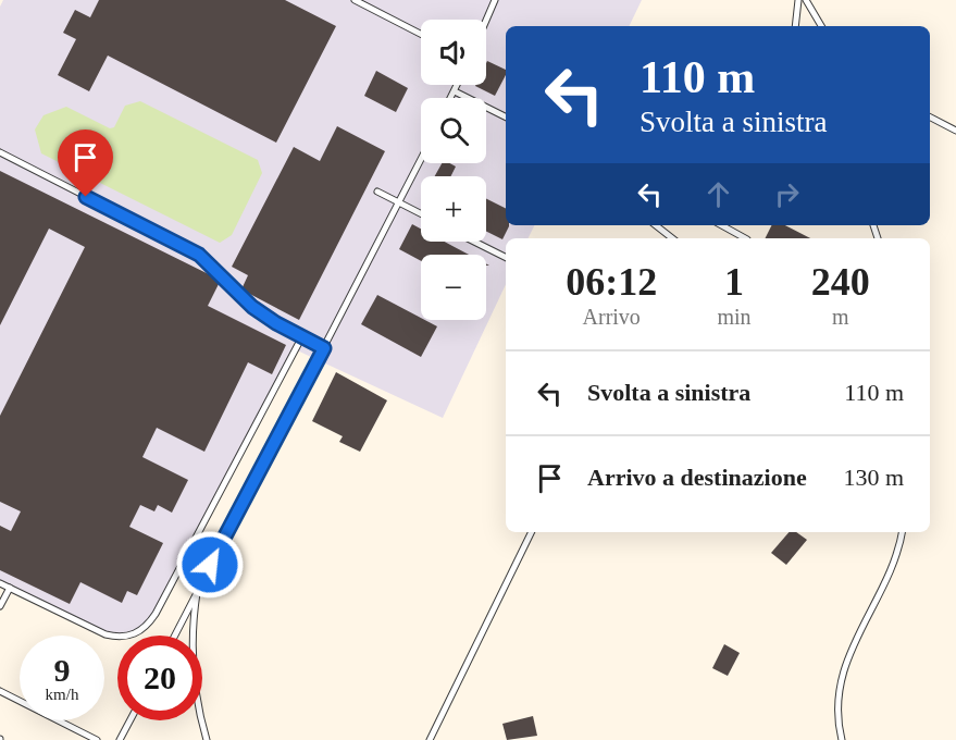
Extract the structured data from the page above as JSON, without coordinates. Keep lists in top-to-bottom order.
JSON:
{
  "page": {
    "map_buttons": ["+", "−"],
    "turn": ["110 m", "Svolta a sinistra"],
    "eta": [
      "06:12",
      "Arrivo",
      "1",
      "min",
      "240",
      "m"
    ],
    "list": [
      {
        "name": "Svolta a sinistra",
        "value": "110 m"
      },
      {
        "name": "Arrivo a destinazione",
        "value": "130 m"
      }
    ],
    "speed": "9 km/h",
    "limit": "20"
  }
}
